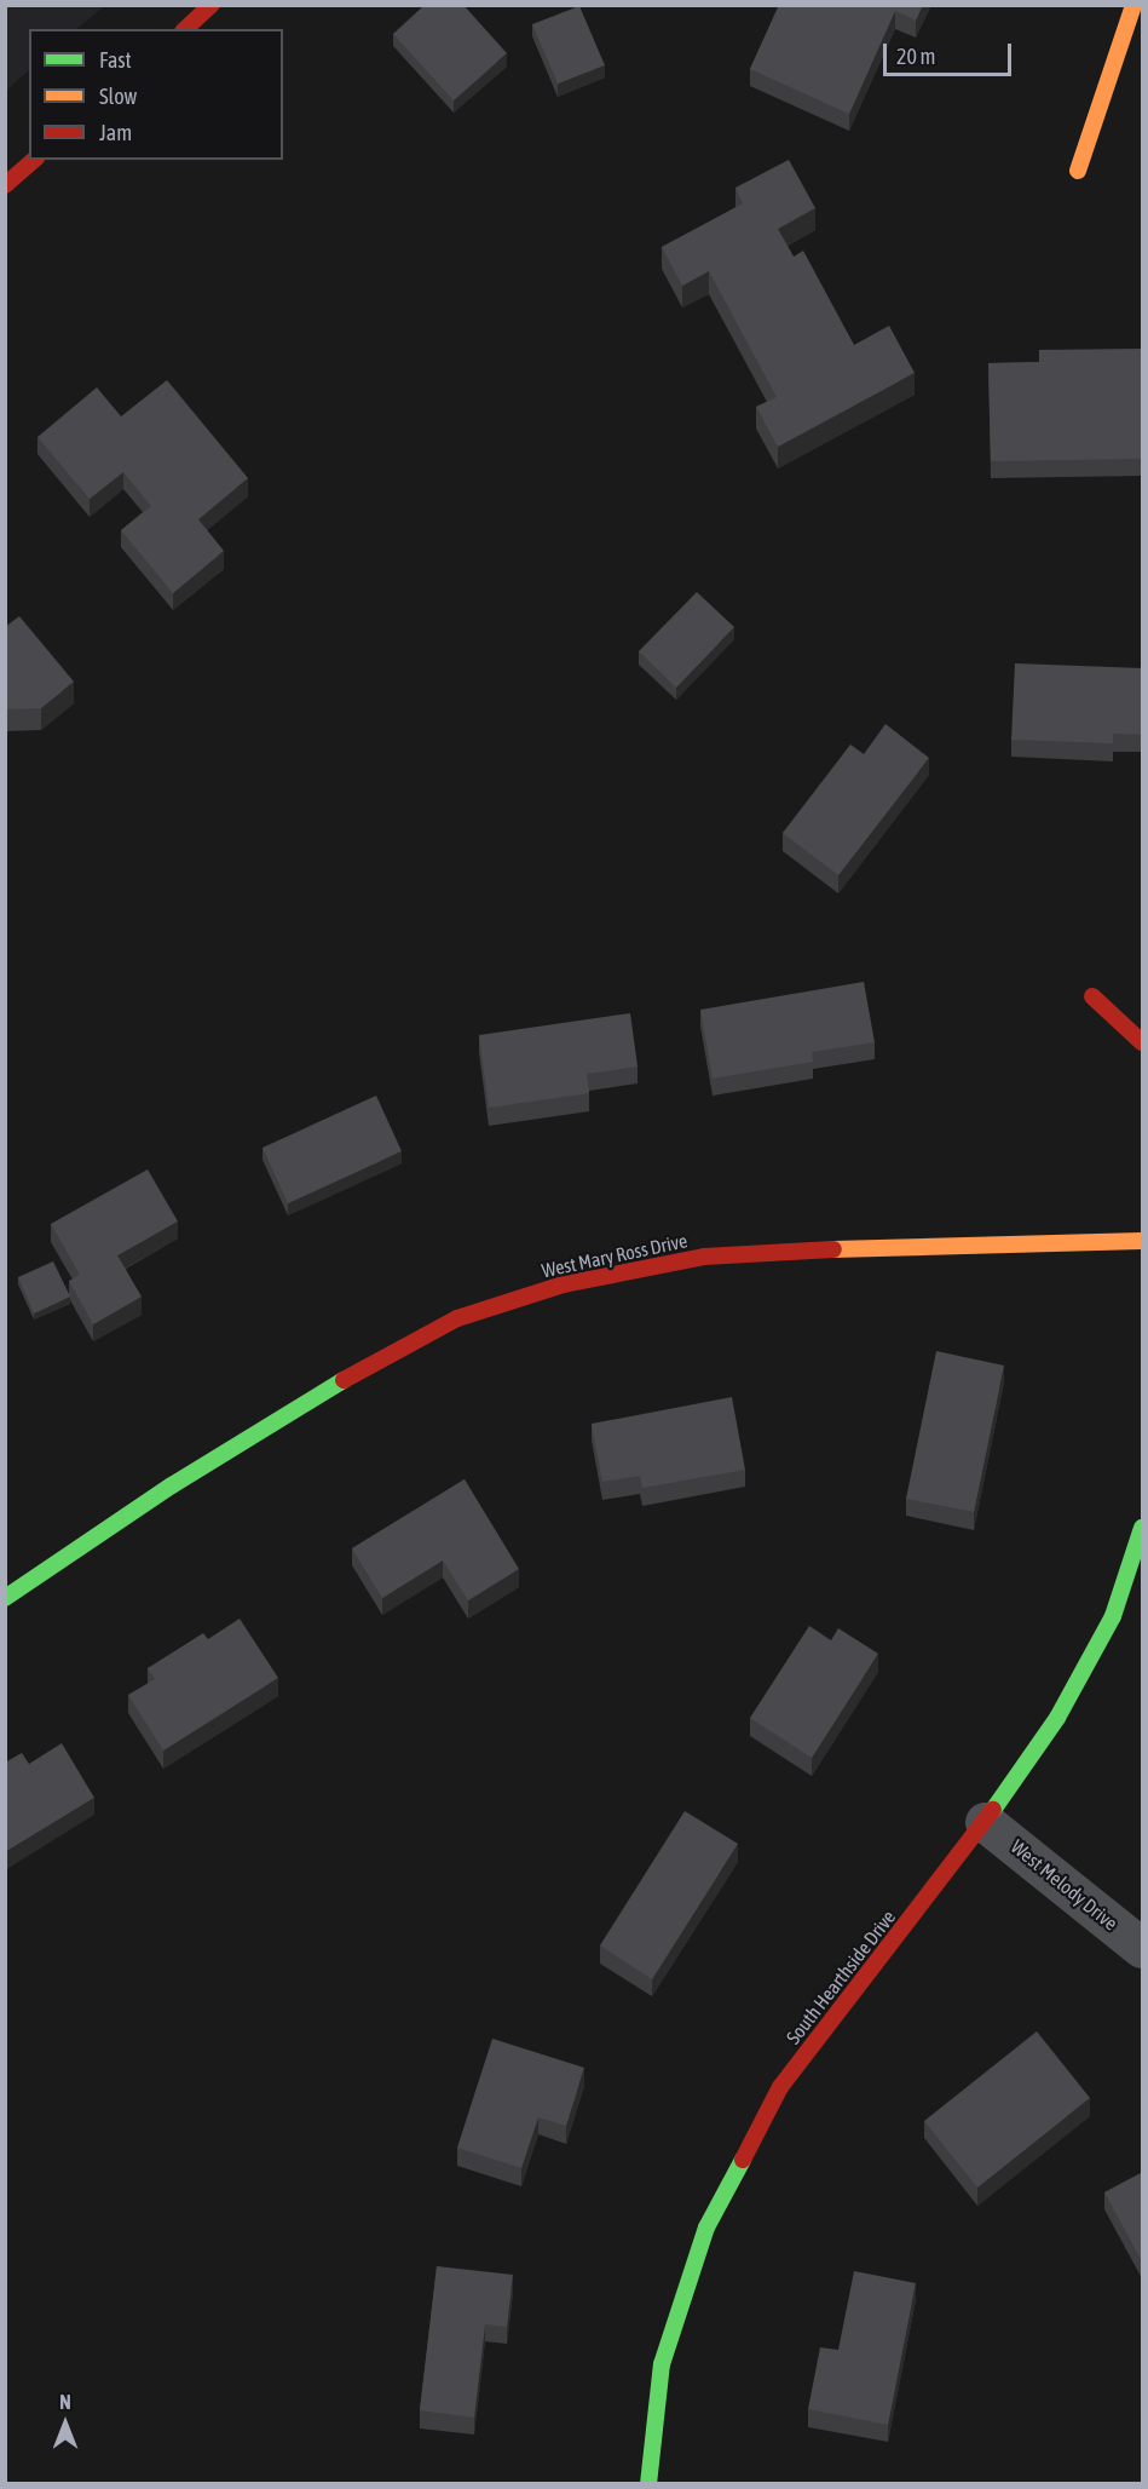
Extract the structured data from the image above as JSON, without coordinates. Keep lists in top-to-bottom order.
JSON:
{
  "streets": {
    "street": ["West Mary Ross Drive", "West Melody Drive", "South Hearthside Drive"]
  },
  "crossings": [
    ["West Melody Drive", "South Hearthside Drive"]
  ],
  "legend": ["Fast", "Slow", "Jam"],
  "scale_bar": "20 m",
  "north": "top"
}
